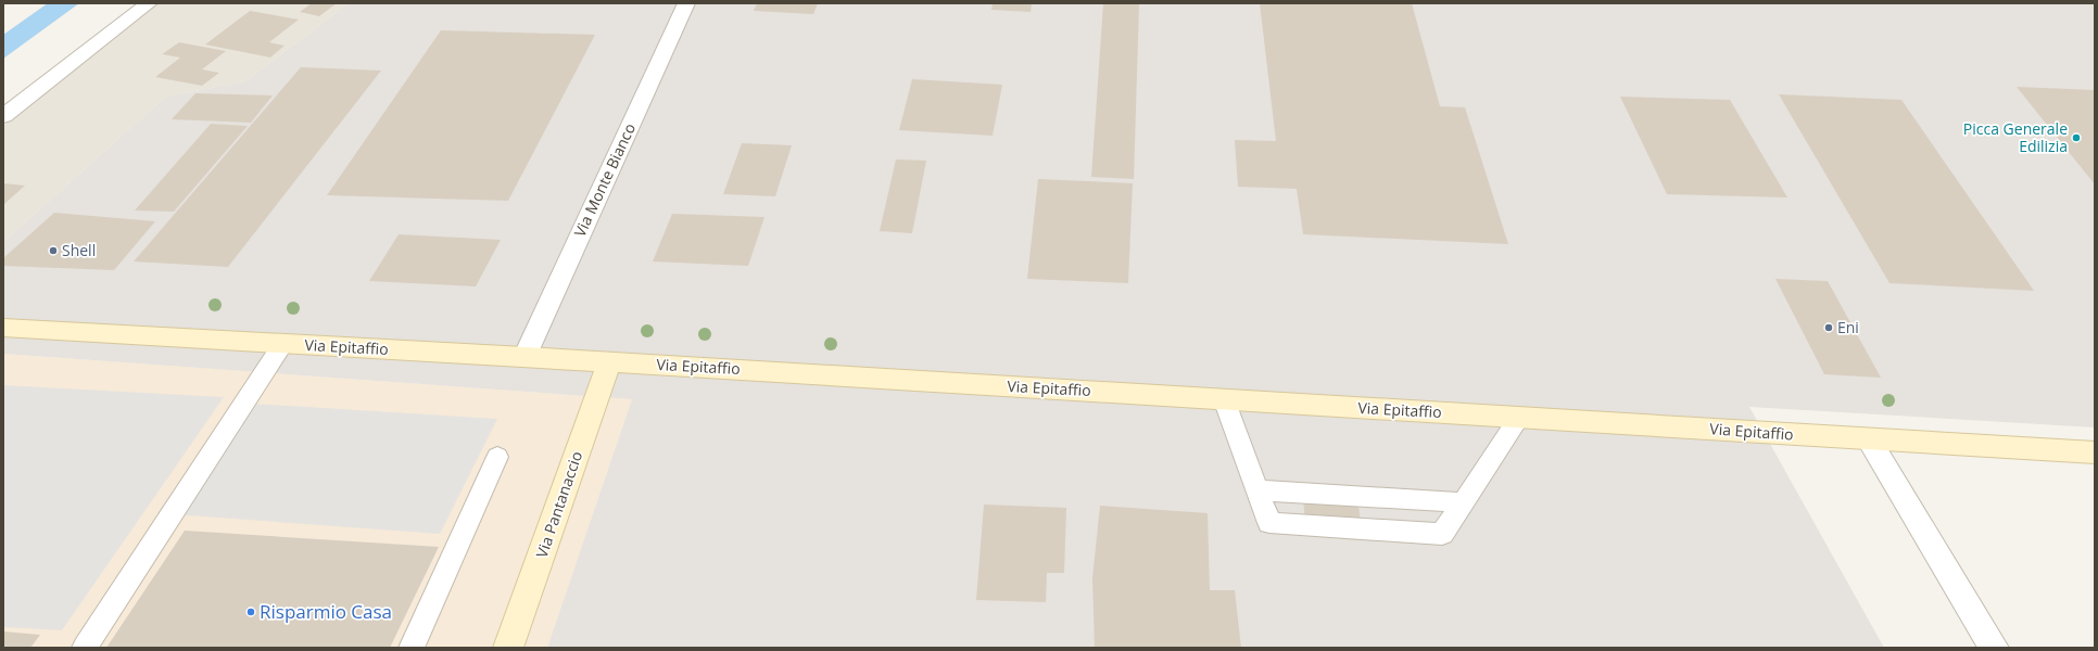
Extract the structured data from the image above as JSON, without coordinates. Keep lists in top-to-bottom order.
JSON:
{
  "streets": {
    "main road": ["Via Epitaffio", "Via Pantanaccio"],
    "street": ["Via Monte Bianco"]
  },
  "crossings": [
    ["Via Monte Bianco", "Via Epitaffio"],
    ["Via Epitaffio", "Via Pantanaccio"]
  ],
  "places": [
    "Picca Generale Edilizia",
    "Shell",
    "Eni",
    "Risparmio Casa"
  ]
}
